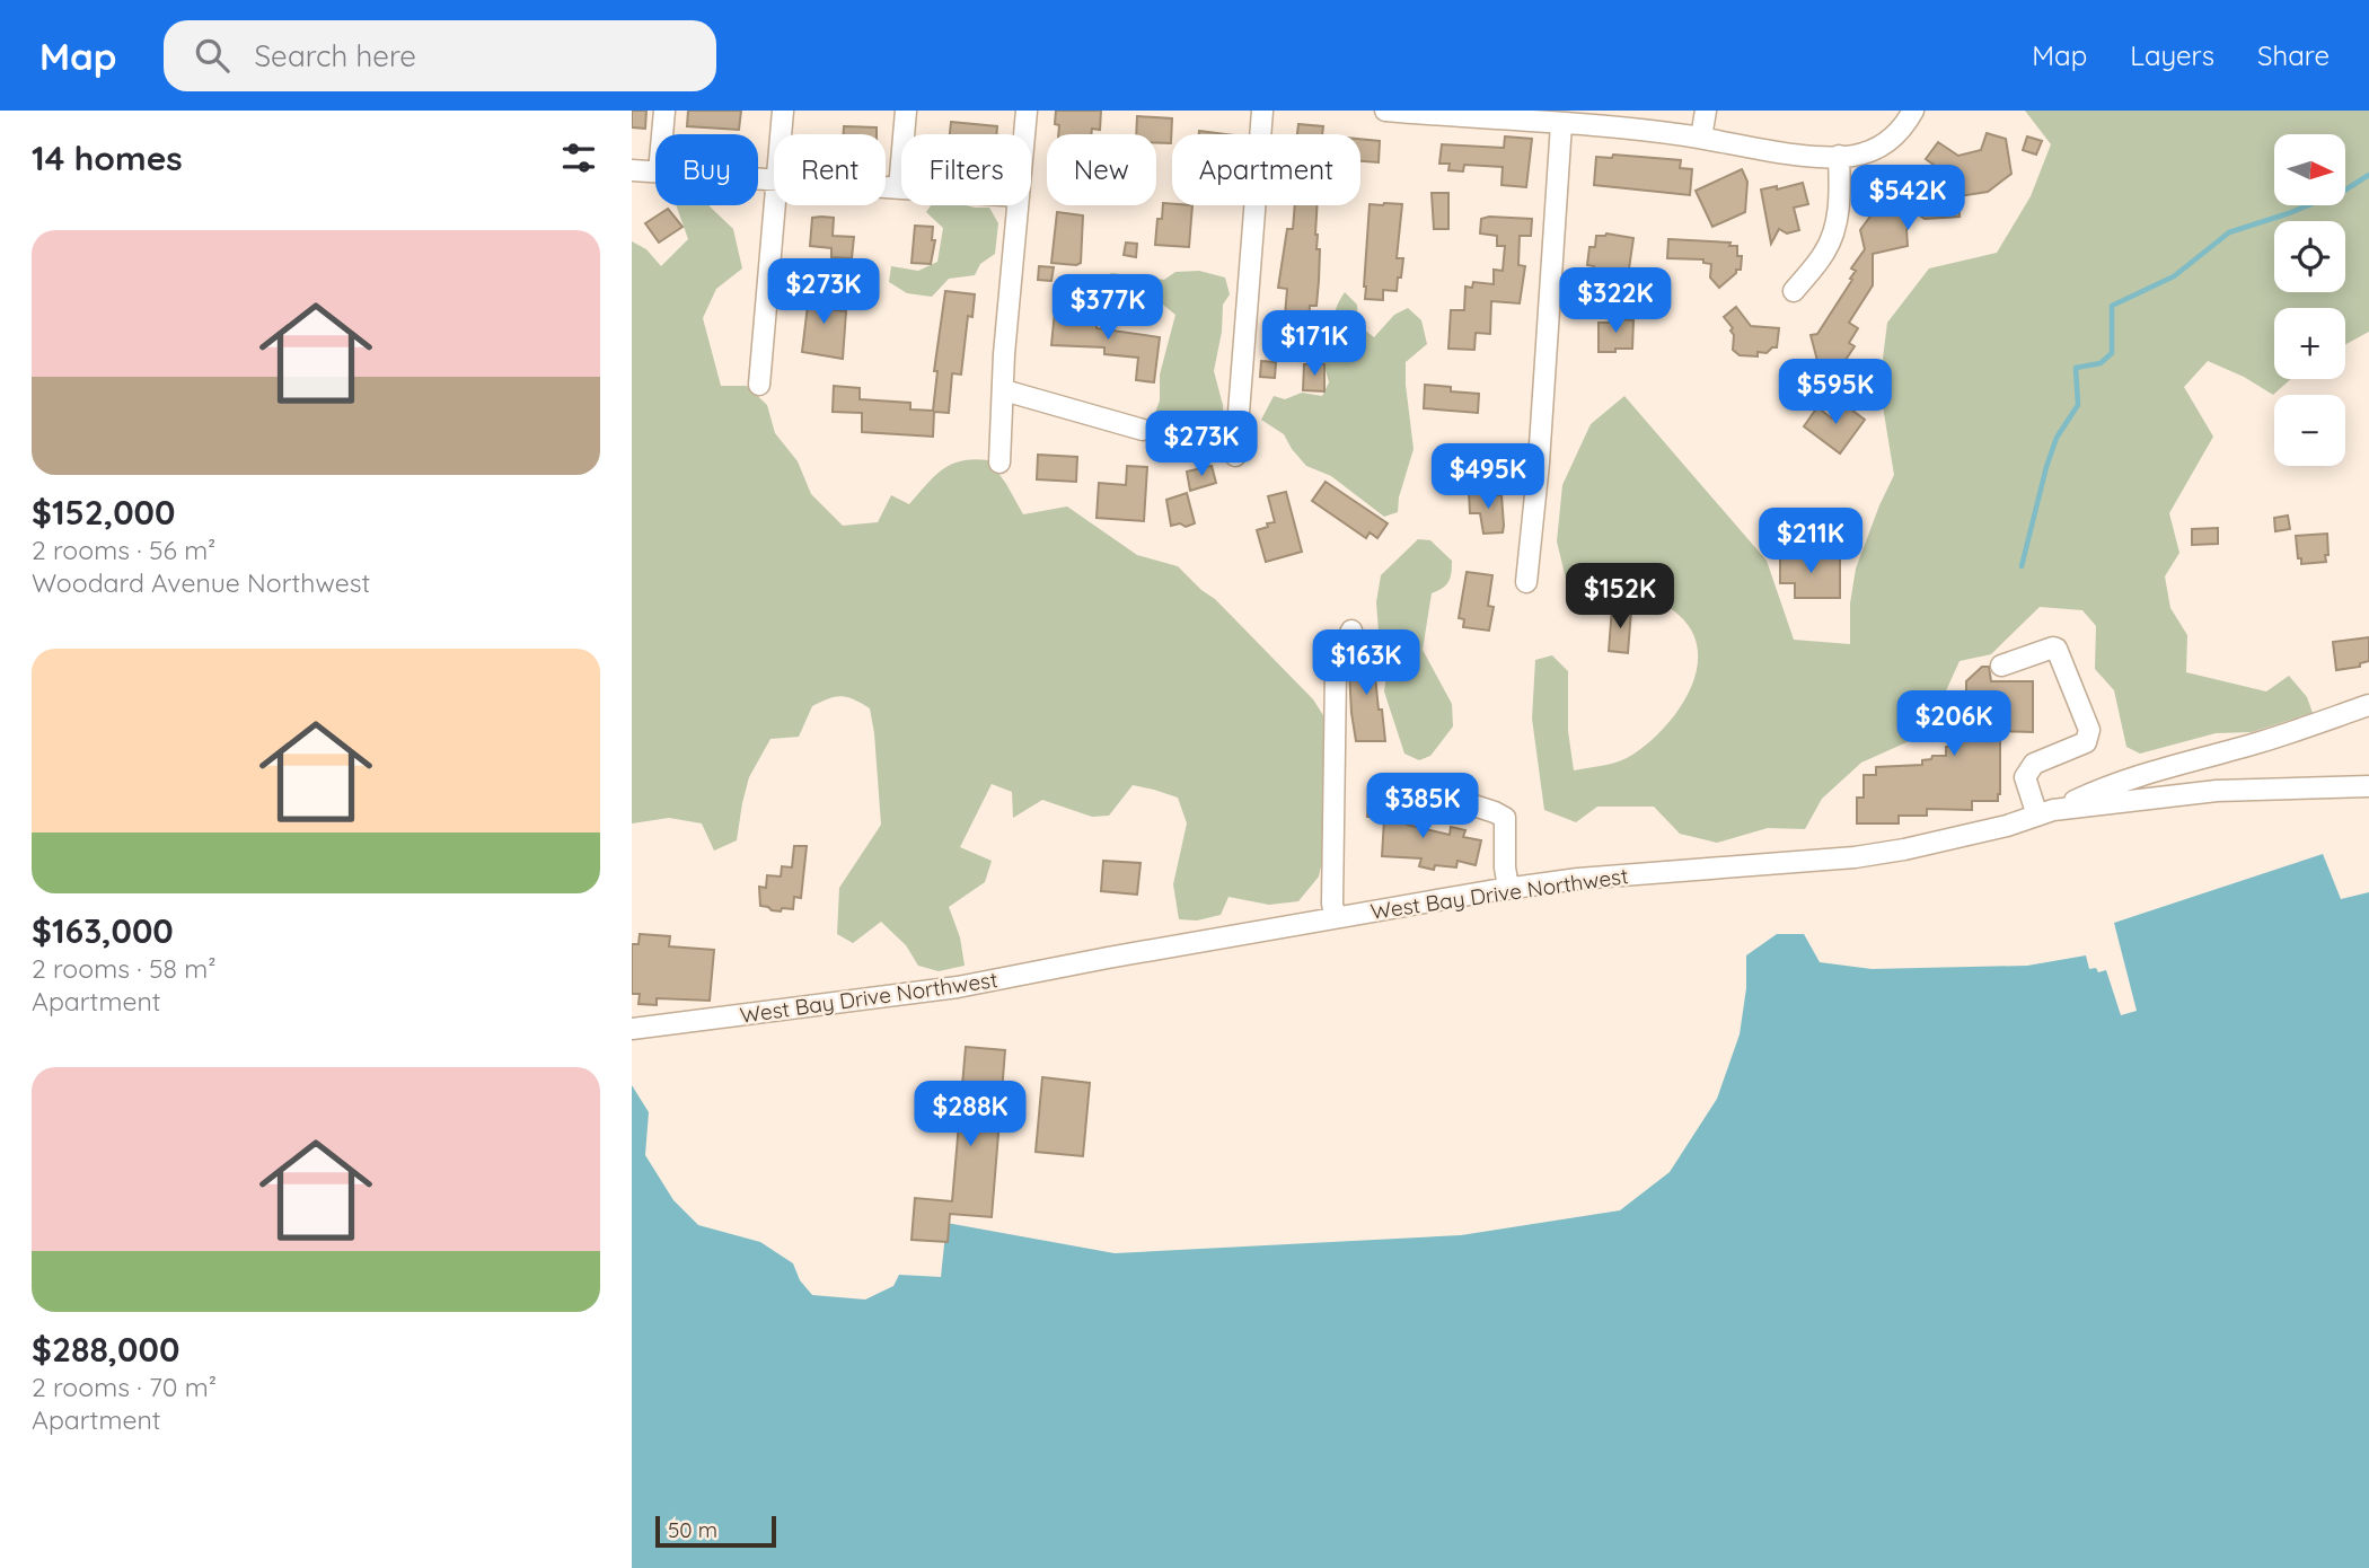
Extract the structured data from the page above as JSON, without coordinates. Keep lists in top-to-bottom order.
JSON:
{
  "streets": {
    "street": ["West Bay Drive Northwest"]
  },
  "scale_bar": "50 m",
  "north": "right",
  "page": {
    "header": "Map",
    "search": "Search here",
    "nav": ["Map", "Layers", "Share"],
    "heading": "14 homes",
    "map_buttons": ["+", "−"],
    "chip": [
      "Buy",
      "Rent",
      "Filters",
      "New",
      "Apartment"
    ],
    "price": [
      "$542K",
      "$273K",
      "$322K",
      "$377K",
      "$171K",
      "$595K",
      "$273K",
      "$495K",
      "$211K",
      "$152K",
      "$163K",
      "$206K",
      "$385K",
      "$288K"
    ],
    "list": [
      {
        "name": "$152,000",
        "note": "2 rooms · 56 m² · Woodard Avenue Northwest"
      },
      {
        "name": "$163,000",
        "note": "2 rooms · 58 m² · Apartment"
      },
      {
        "name": "$288,000",
        "note": "2 rooms · 70 m² · Apartment"
      }
    ],
    "scale": "50 m"
  }
}
